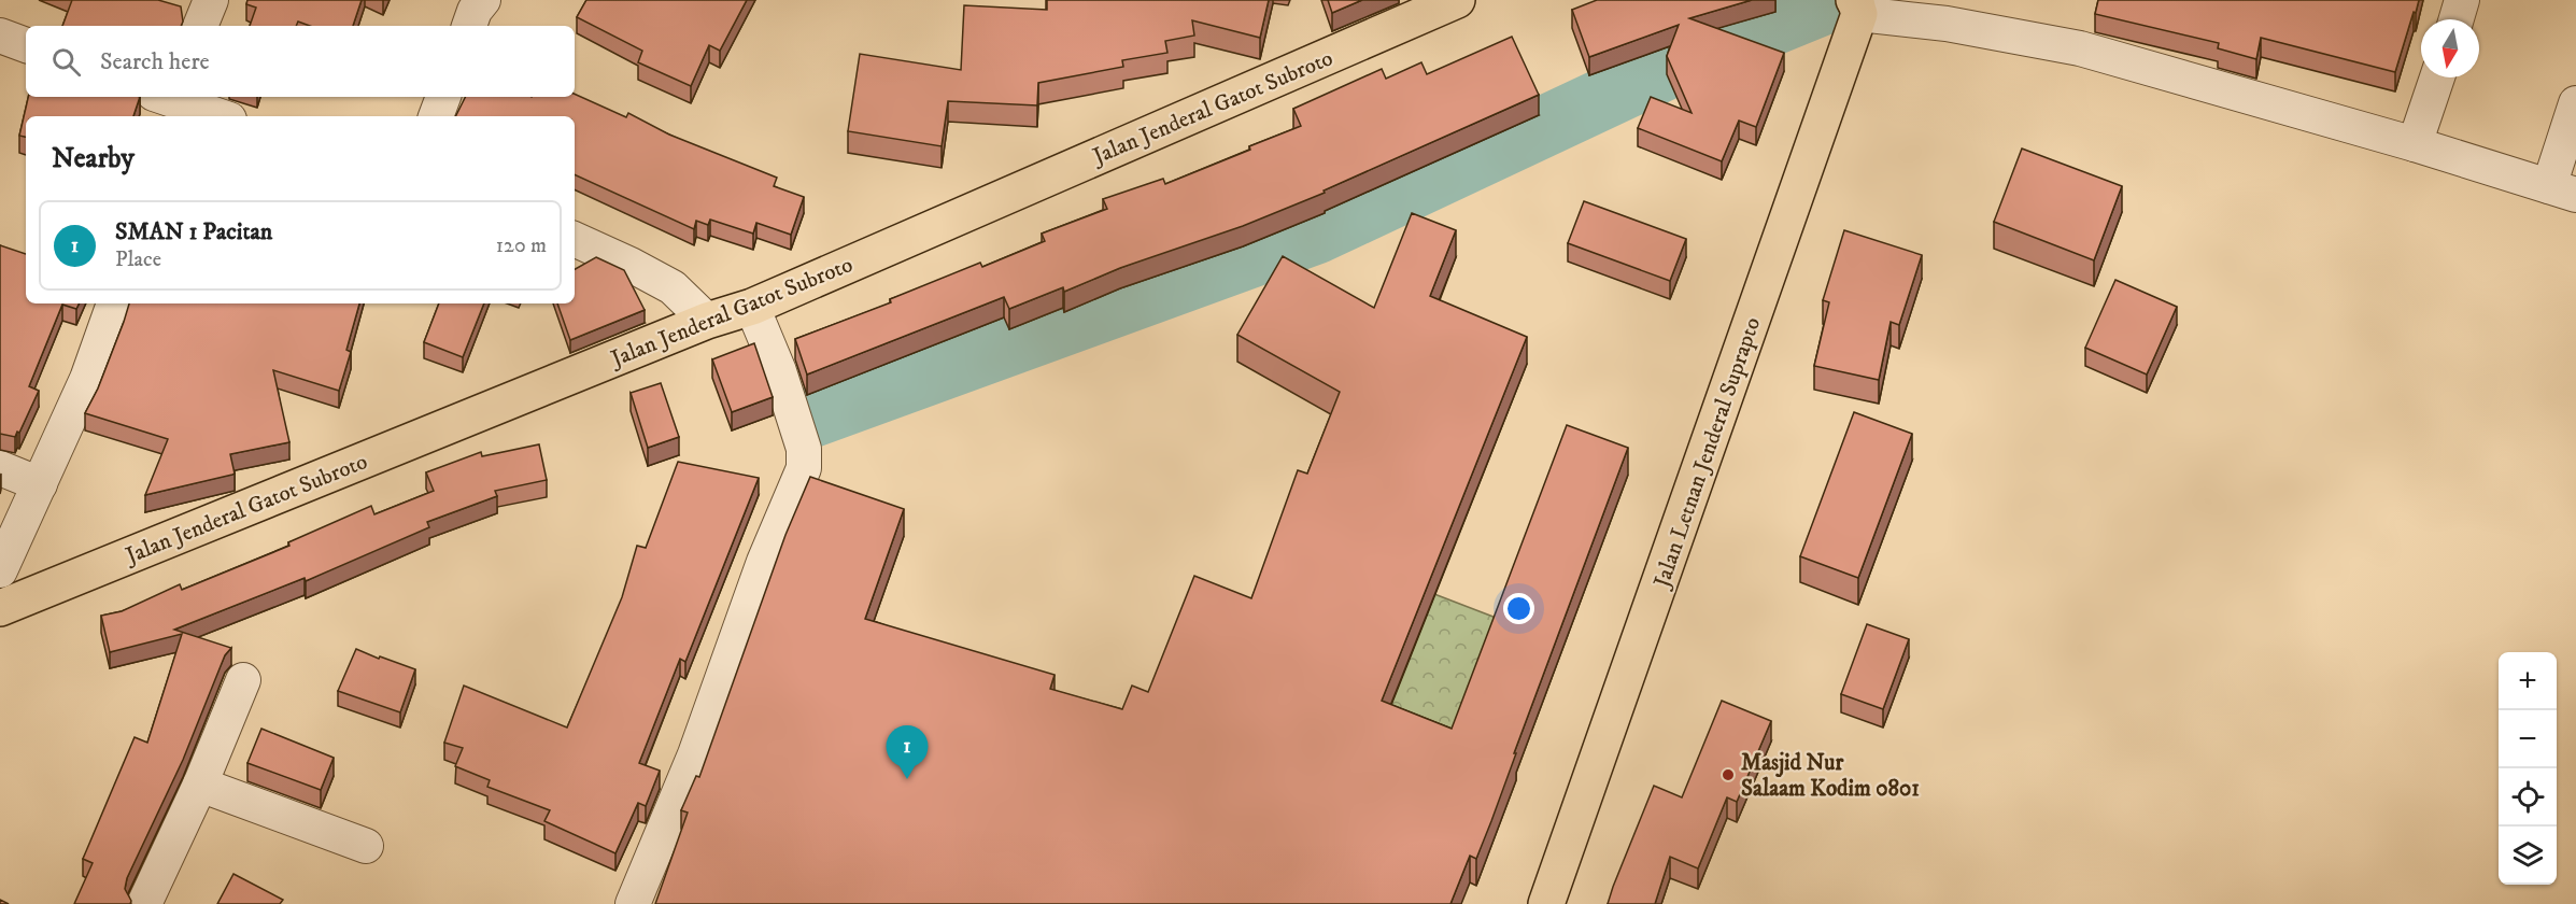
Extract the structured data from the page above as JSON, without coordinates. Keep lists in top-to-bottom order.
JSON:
{
  "streets": {
    "main road": ["Jalan Jenderal Gatot Subroto", "Jalan Letnan Jenderal Suprapto"]
  },
  "places": ["Masjid Nur Salaam Kodim 0801"],
  "north": "bottom",
  "page": {
    "search": "Search here",
    "heading": "Nearby",
    "list": [
      {
        "mark": "1",
        "name": "SMAN 1 Pacitan",
        "note": "Place",
        "value": "120 m"
      }
    ],
    "map_buttons": ["+", "−"],
    "pins": "1"
  }
}
